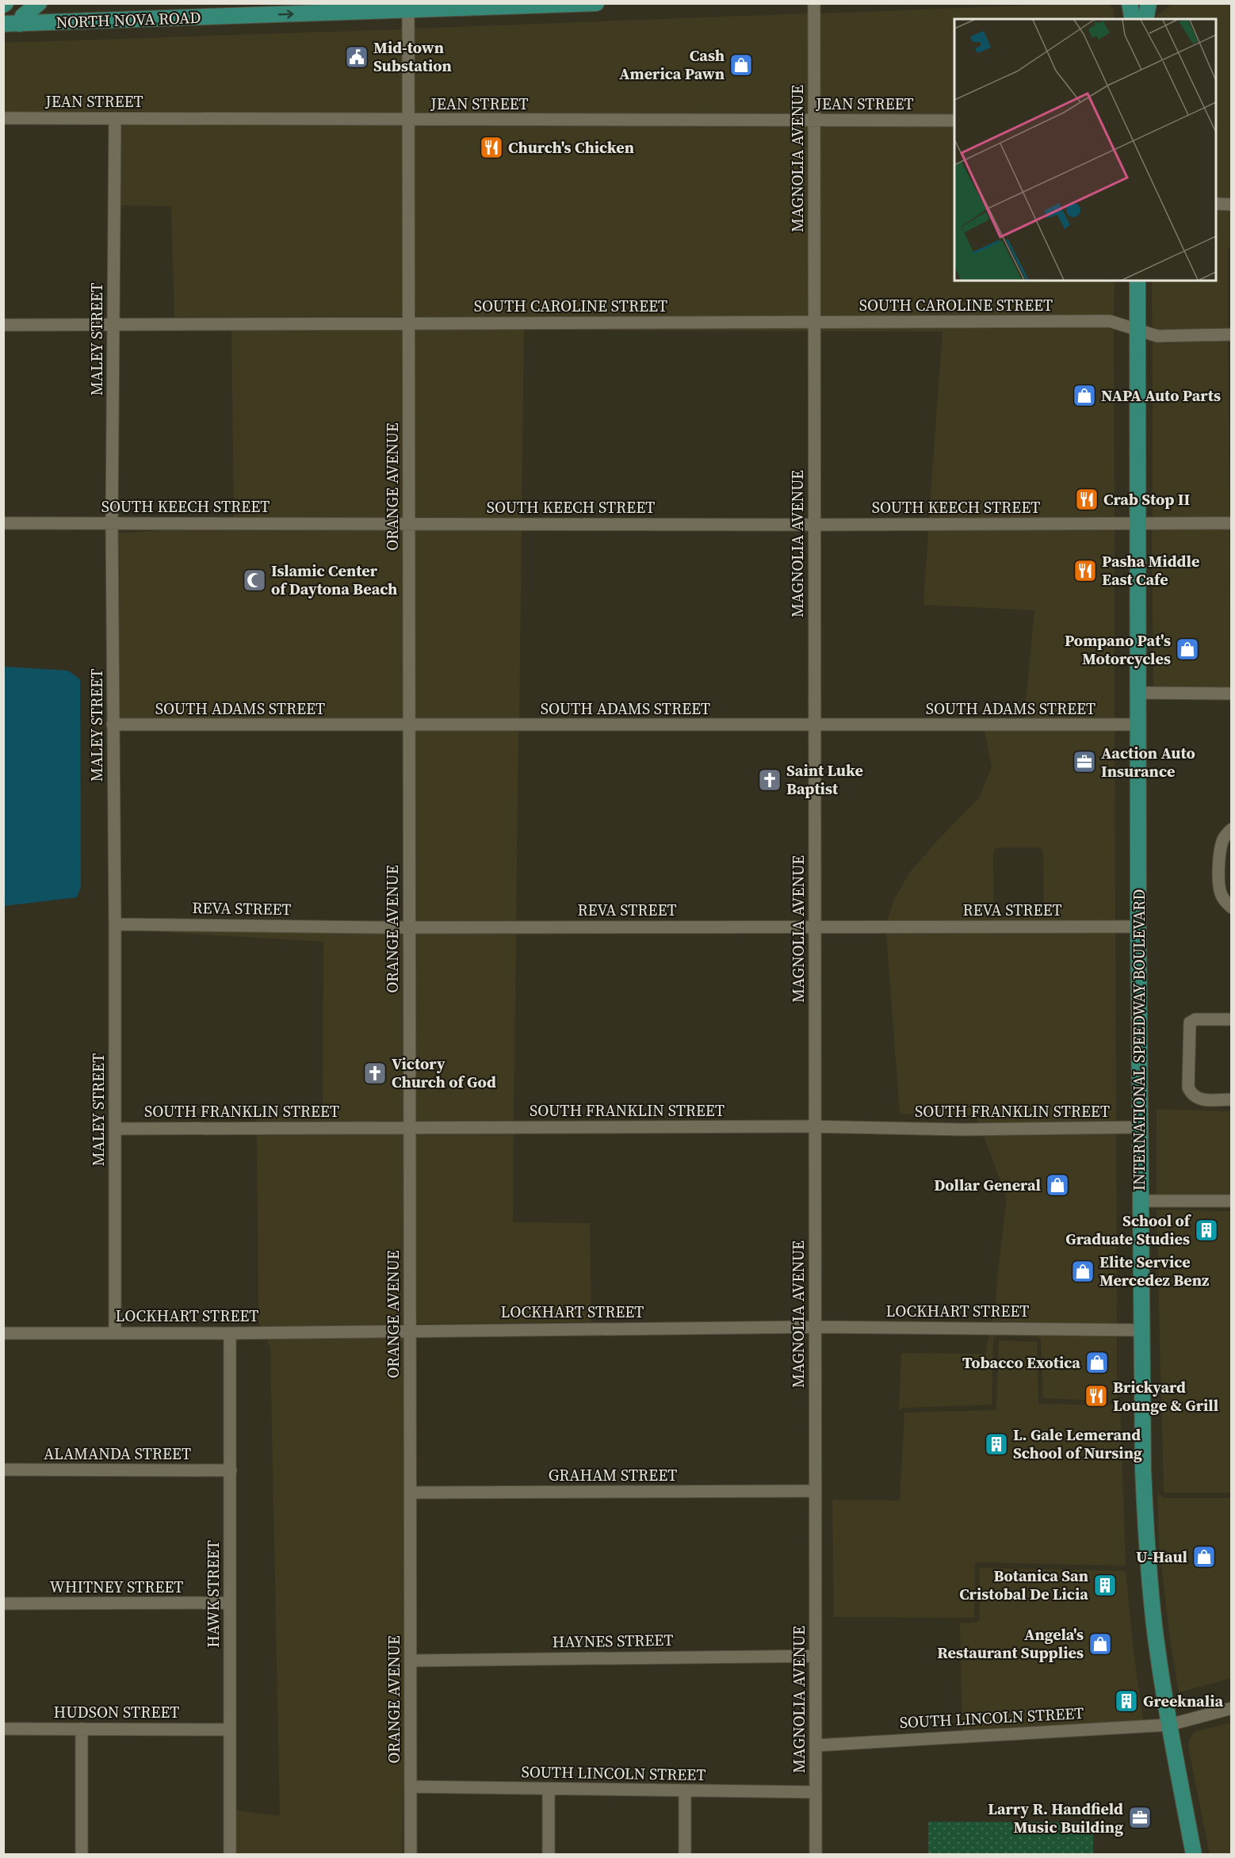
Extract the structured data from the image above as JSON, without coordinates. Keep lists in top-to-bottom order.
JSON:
{
  "streets": {
    "main road": ["NORTH NOVA ROAD", "INTERNATIONAL SPEEDWAY BOULEVARD"],
    "street": [
      "JEAN STREET",
      "MAGNOLIA AVENUE",
      "SOUTH CAROLINE STREET",
      "MALEY STREET",
      "ORANGE AVENUE",
      "SOUTH KEECH STREET",
      "SOUTH ADAMS STREET",
      "REVA STREET",
      "SOUTH FRANKLIN STREET",
      "LOCKHART STREET",
      "ALAMANDA STREET",
      "GRAHAM STREET",
      "WHITNEY STREET",
      "HAWK STREET",
      "HAYNES STREET",
      "HUDSON STREET",
      "SOUTH LINCOLN STREET"
    ]
  },
  "crossings": [
    ["NORTH NOVA ROAD", "ORANGE AVENUE"],
    ["JEAN STREET", "MAGNOLIA AVENUE"],
    ["JEAN STREET", "MALEY STREET"],
    ["JEAN STREET", "ORANGE AVENUE"],
    ["MAGNOLIA AVENUE", "SOUTH CAROLINE STREET"],
    ["MAGNOLIA AVENUE", "SOUTH KEECH STREET"],
    ["MAGNOLIA AVENUE", "SOUTH ADAMS STREET"],
    ["MAGNOLIA AVENUE", "REVA STREET"],
    ["MAGNOLIA AVENUE", "SOUTH FRANKLIN STREET"],
    ["MAGNOLIA AVENUE", "LOCKHART STREET"],
    ["MAGNOLIA AVENUE", "GRAHAM STREET"],
    ["MAGNOLIA AVENUE", "HAYNES STREET"],
    ["MAGNOLIA AVENUE", "SOUTH LINCOLN STREET"],
    ["SOUTH CAROLINE STREET", "MALEY STREET"],
    ["SOUTH CAROLINE STREET", "ORANGE AVENUE"],
    ["SOUTH CAROLINE STREET", "INTERNATIONAL SPEEDWAY BOULEVARD"],
    ["MALEY STREET", "SOUTH KEECH STREET"],
    ["MALEY STREET", "SOUTH ADAMS STREET"],
    ["MALEY STREET", "REVA STREET"],
    ["MALEY STREET", "SOUTH FRANKLIN STREET"],
    ["MALEY STREET", "LOCKHART STREET"],
    ["ORANGE AVENUE", "SOUTH KEECH STREET"],
    ["ORANGE AVENUE", "SOUTH ADAMS STREET"],
    ["ORANGE AVENUE", "REVA STREET"],
    ["ORANGE AVENUE", "SOUTH FRANKLIN STREET"],
    ["ORANGE AVENUE", "LOCKHART STREET"],
    ["ORANGE AVENUE", "GRAHAM STREET"],
    ["ORANGE AVENUE", "HAYNES STREET"],
    ["ORANGE AVENUE", "SOUTH LINCOLN STREET"],
    ["SOUTH KEECH STREET", "INTERNATIONAL SPEEDWAY BOULEVARD"],
    ["SOUTH ADAMS STREET", "INTERNATIONAL SPEEDWAY BOULEVARD"],
    ["REVA STREET", "INTERNATIONAL SPEEDWAY BOULEVARD"],
    ["INTERNATIONAL SPEEDWAY BOULEVARD", "SOUTH FRANKLIN STREET"],
    ["INTERNATIONAL SPEEDWAY BOULEVARD", "LOCKHART STREET"],
    ["INTERNATIONAL SPEEDWAY BOULEVARD", "SOUTH LINCOLN STREET"],
    ["LOCKHART STREET", "HAWK STREET"],
    ["ALAMANDA STREET", "HAWK STREET"],
    ["WHITNEY STREET", "HAWK STREET"],
    ["HAWK STREET", "HUDSON STREET"]
  ],
  "one_way": ["NORTH NOVA ROAD"],
  "places": {
    "public building": ["Mid-town Substation"],
    "shop": [
      "Cash America Pawn",
      "NAPA Auto Parts",
      "Pompano Pat's Motorcycles",
      "Dollar General",
      "Elite Service Mercedez Benz",
      "Tobacco Exotica",
      "U-Haul",
      "Angela's Restaurant Supplies"
    ],
    "restaurant": [
      "Church's Chicken",
      "Crab Stop II",
      "Pasha Middle East Cafe",
      "Brickyard Lounge & Grill"
    ],
    "mosque": ["Islamic Center of Daytona Beach"],
    "office": ["Aaction Auto Insurance", "Larry R. Handfield Music Building"],
    "church": ["Saint Luke Baptist", "Victory Church of God"],
    "building": [
      "School of Graduate Studies",
      "L. Gale Lemerand School of Nursing",
      "Botanica San Cristobal De Licia",
      "Greeknalia"
    ]
  }
}
